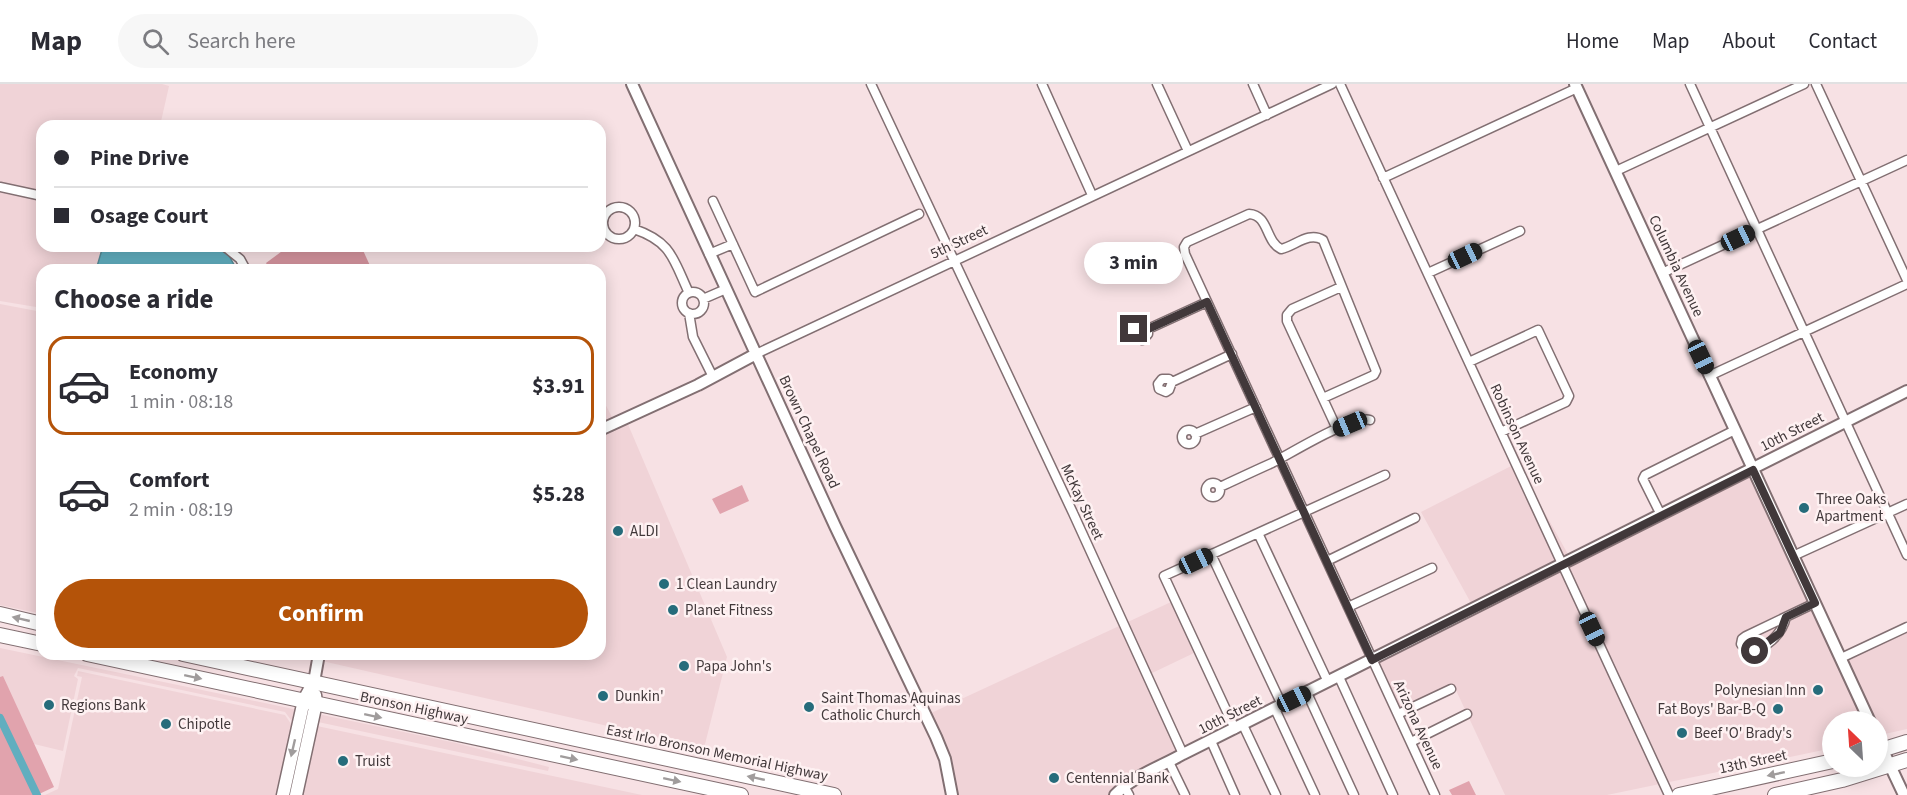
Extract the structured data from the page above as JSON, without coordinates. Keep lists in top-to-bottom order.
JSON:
{
  "streets": {
    "highway": ["Bronson Highway", "East Irlo Bronson Memorial Highway", "13th Street"],
    "street": [
      "5th Street",
      "Columbia Avenue",
      "Brown Chapel Road",
      "10th Street",
      "Robinson Avenue",
      "McKay Street",
      "Arizona Avenue"
    ]
  },
  "crossings": [
    ["5th Street", "Brown Chapel Road"],
    ["5th Street", "McKay Street"],
    ["Columbia Avenue", "10th Street"],
    ["10th Street", "Robinson Avenue"],
    ["10th Street", "McKay Street"],
    ["10th Street", "Arizona Avenue"],
    ["Bronson Highway", "East Irlo Bronson Memorial Highway"]
  ],
  "one_way": ["East Irlo Bronson Memorial Highway"],
  "places": [
    "Three Oaks Apartment",
    "ALDI",
    "1 Clean Laundry",
    "Planet Fitness",
    "Papa John's",
    "Polynesian Inn",
    "Dunkin'",
    "Regions Bank",
    "Saint Thomas Aquinas Catholic Church",
    "Fat Boys' Bar-B-Q",
    "Chipotle",
    "Beef 'O' Brady's",
    "Truist",
    "Centennial Bank"
  ],
  "north": "top left",
  "page": {
    "header": "Map",
    "search": "Search here",
    "nav": [
      "Home",
      "Map",
      "About",
      "Contact"
    ],
    "banner": ["Pine Drive", "Osage Court"],
    "bubble": "3 min",
    "heading": "Choose a ride",
    "list": [
      {
        "name": "Economy",
        "note": "1 min · 08:18",
        "value": "$3.91"
      },
      {
        "name": "Comfort",
        "note": "2 min · 08:19",
        "value": "$5.28"
      }
    ],
    "buttons": "Confirm"
  }
}
